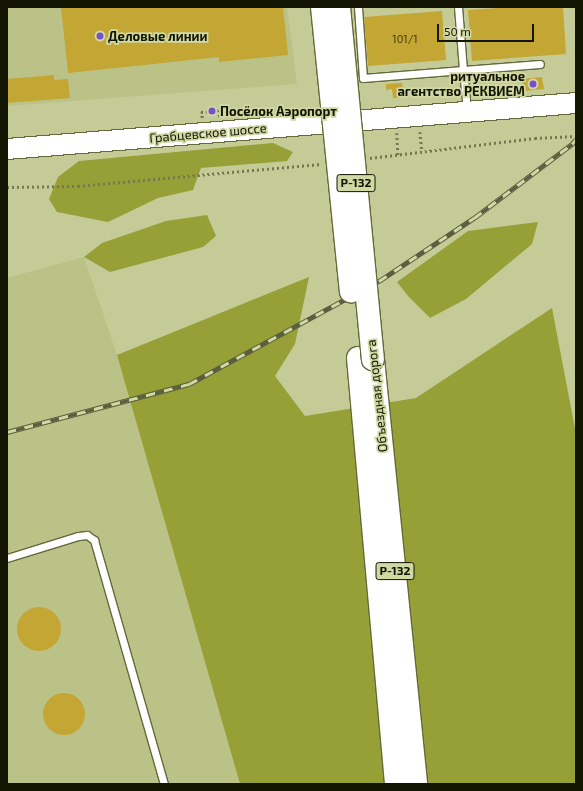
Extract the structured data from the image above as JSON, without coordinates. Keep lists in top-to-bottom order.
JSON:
{
  "streets": {
    "highway": ["Р-132", "Объездная дорога"],
    "main road": ["Грабцевское шоссе"]
  },
  "places": ["Деловые линии", "ритуальное агентство РЕКВИЕМ", "Посёлок Аэропорт"],
  "house_numbers": ["101/1"],
  "scale_bar": "50 m"
}
